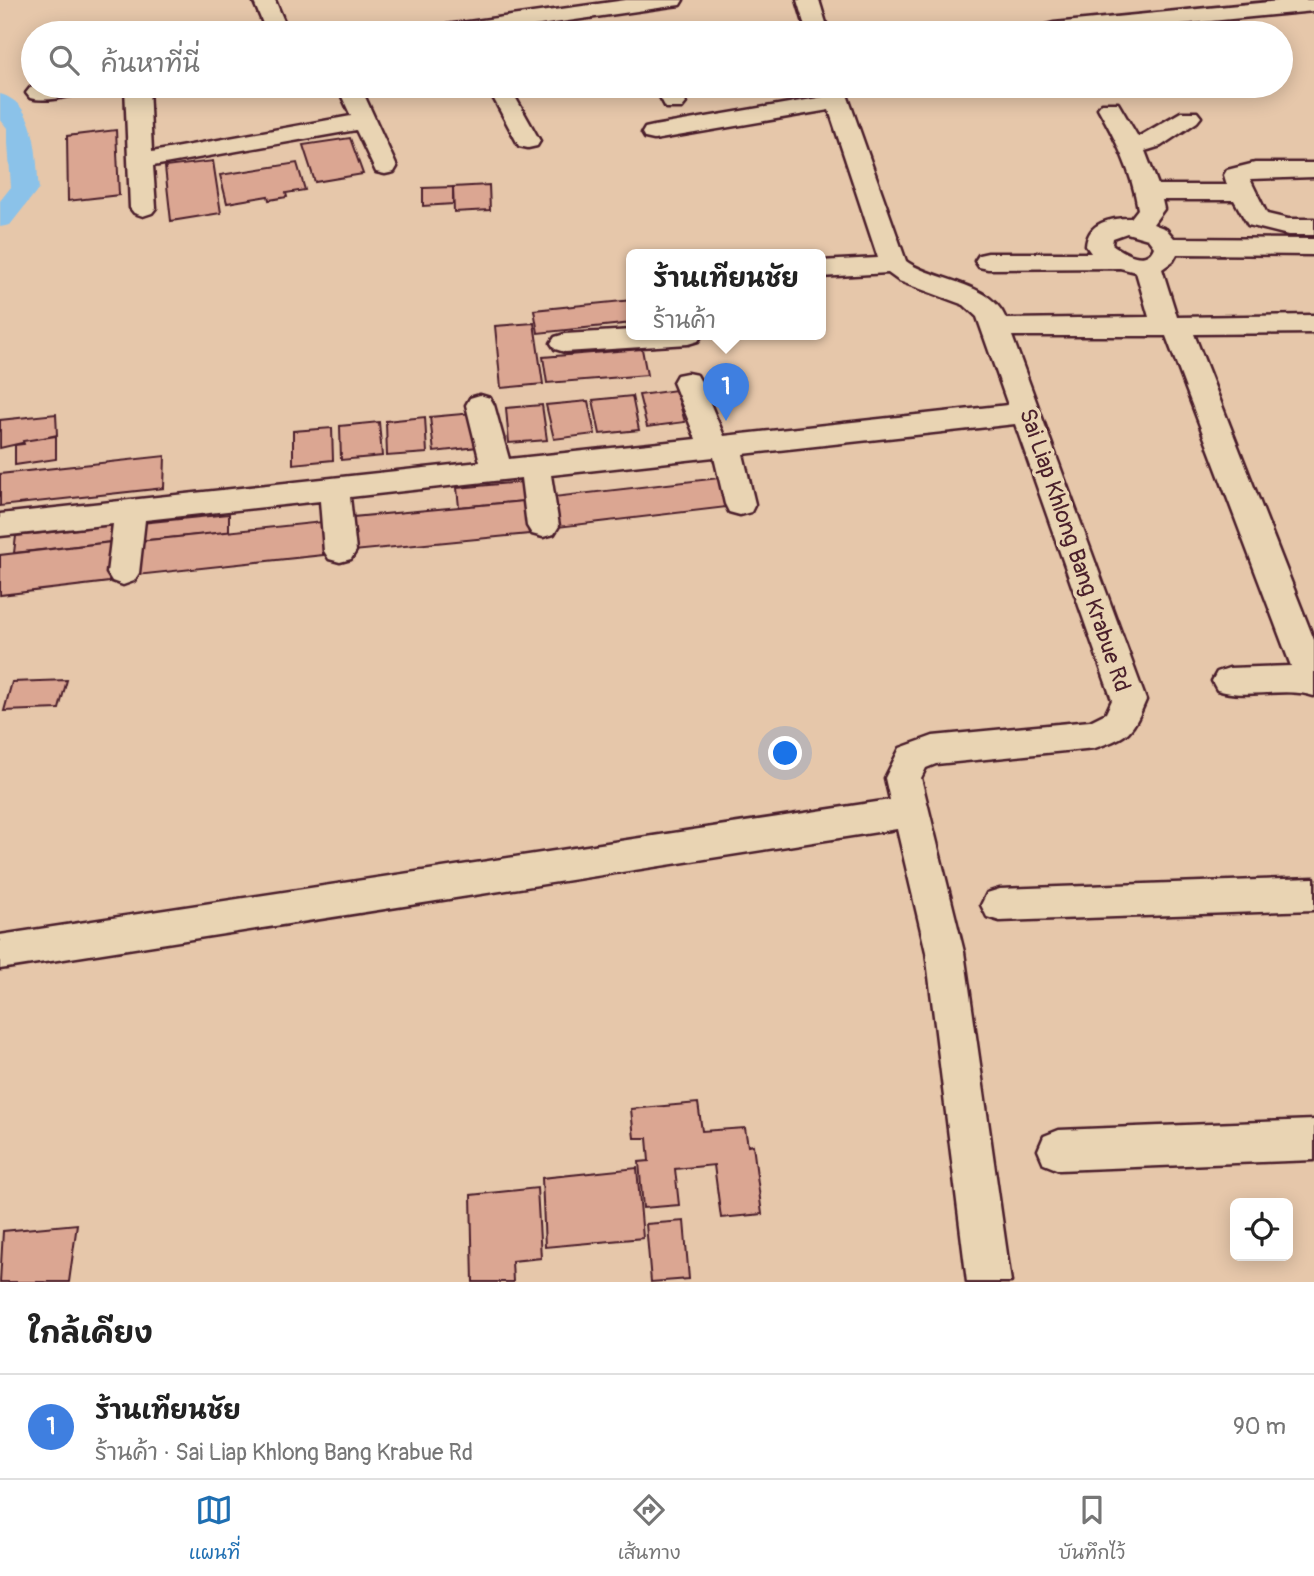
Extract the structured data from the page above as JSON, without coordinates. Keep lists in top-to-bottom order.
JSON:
{
  "streets": {
    "street": ["Sai Liap Khlong Bang Krabue Rd"]
  },
  "page": {
    "search": "ค้นหาที่นี่",
    "popup": ["ร้านเทียนชัย", "ร้านค้า"],
    "pins": "1",
    "heading": "ใกล้เคียง",
    "list": [
      {
        "mark": "1",
        "name": "ร้านเทียนชัย",
        "note": "ร้านค้า · Sai Liap Khlong Bang Krabue Rd",
        "value": "90 m"
      }
    ],
    "nav": ["แผนที่", "เส้นทาง", "บันทึกไว้"]
  }
}
